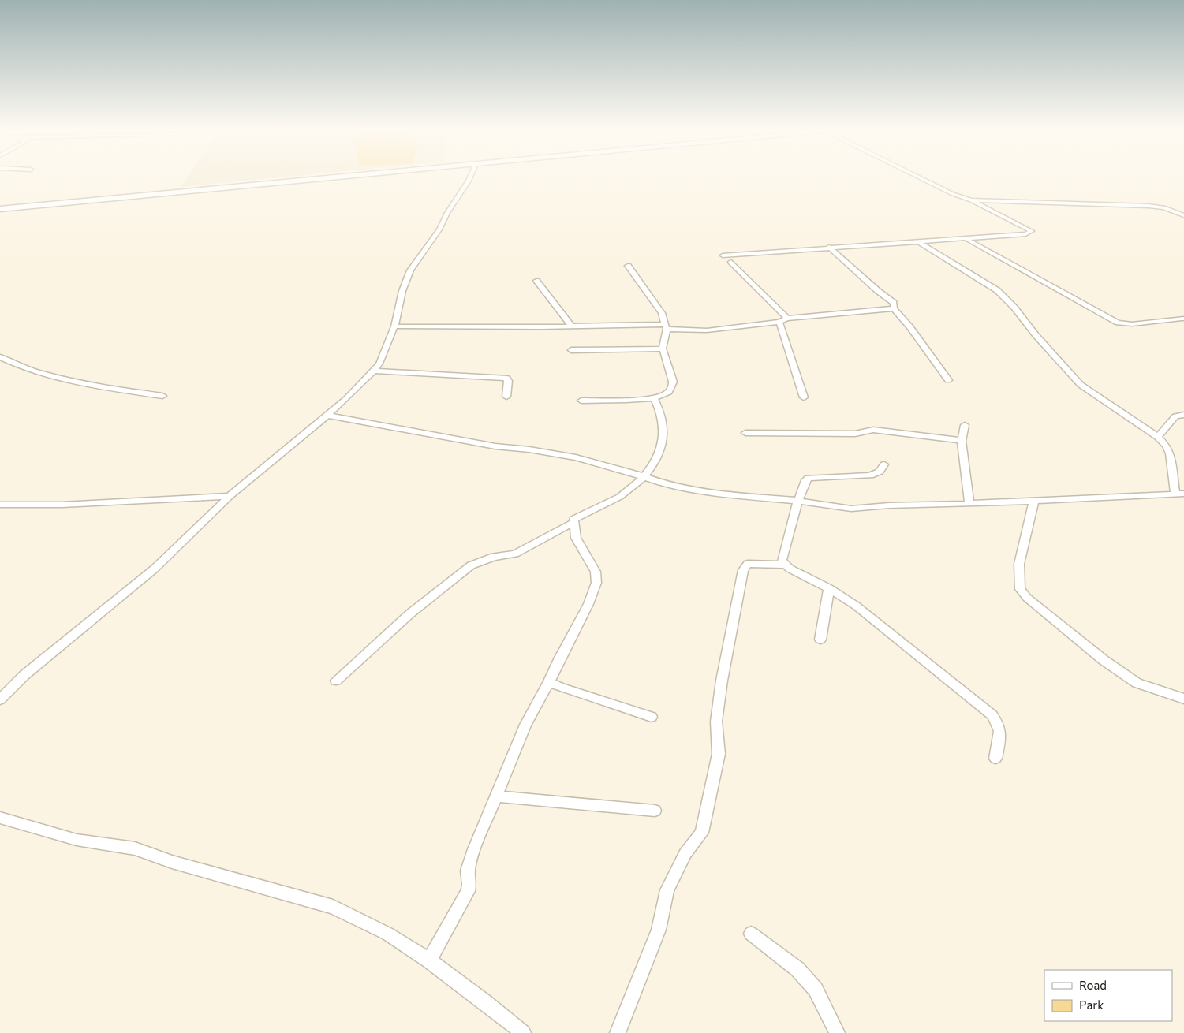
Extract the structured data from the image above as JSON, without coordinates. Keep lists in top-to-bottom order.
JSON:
{
  "legend": ["Road", "Park"]
}
